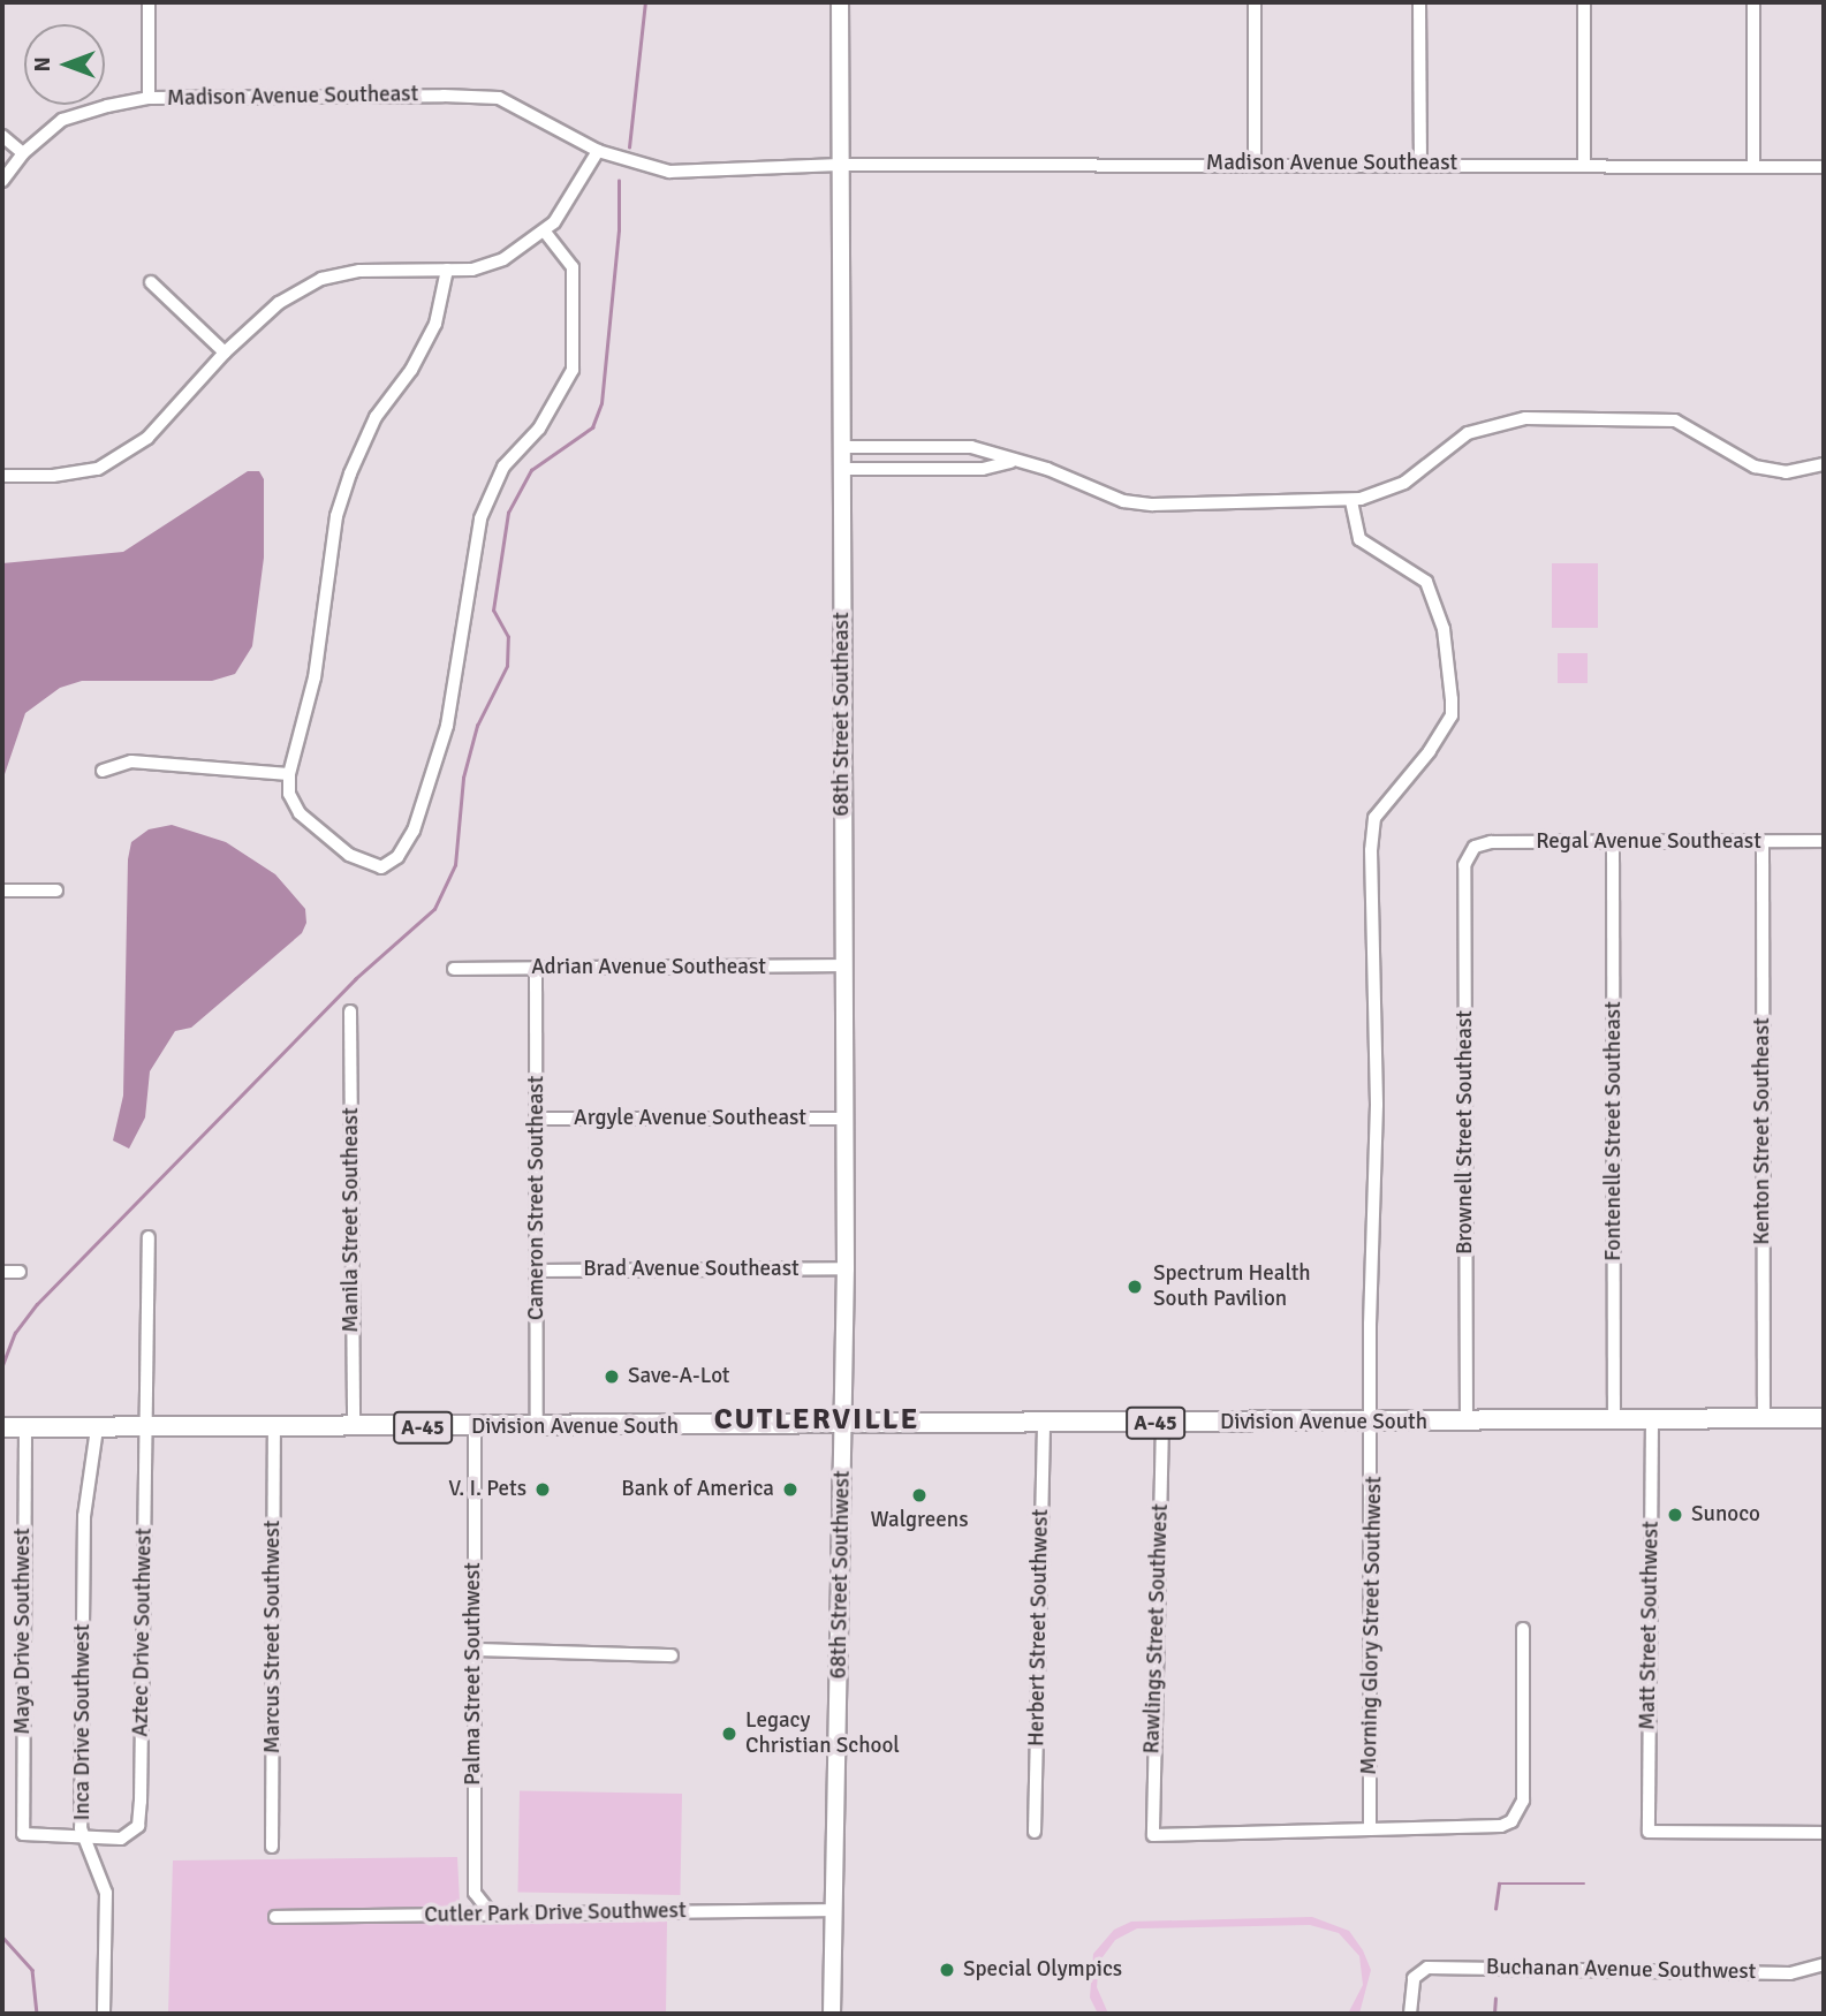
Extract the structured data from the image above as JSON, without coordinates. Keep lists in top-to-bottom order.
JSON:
{
  "streets": {
    "main road": [
      "68th Street Southeast",
      "A-45",
      "Division Avenue South",
      "68th Street Southwest"
    ],
    "street": [
      "Madison Avenue Southeast",
      "Regal Avenue Southeast",
      "Adrian Avenue Southeast",
      "Argyle Avenue Southeast",
      "Fontenelle Street Southeast",
      "Kenton Street Southeast",
      "Brownell Street Southeast",
      "Cameron Street Southeast",
      "Manila Street Southeast",
      "Brad Avenue Southeast",
      "Morning Glory Street Southwest",
      "Matt Street Southwest",
      "Herbert Street Southwest",
      "Rawlings Street Southwest",
      "Maya Drive Southwest",
      "Aztec Drive Southwest",
      "Marcus Street Southwest",
      "Palma Street Southwest",
      "Inca Drive Southwest",
      "Cutler Park Drive Southwest",
      "Buchanan Avenue Southwest"
    ]
  },
  "crossings": [
    ["Madison Avenue Southeast", "68th Street Southeast"],
    ["68th Street Southeast", "Adrian Avenue Southeast"],
    ["68th Street Southeast", "Argyle Avenue Southeast"],
    ["68th Street Southeast", "Brad Avenue Southeast"],
    ["68th Street Southeast", "Division Avenue South"],
    ["68th Street Southeast", "68th Street Southwest"],
    ["Regal Avenue Southeast", "Fontenelle Street Southeast"],
    ["Regal Avenue Southeast", "Kenton Street Southeast"],
    ["Regal Avenue Southeast", "Brownell Street Southeast"],
    ["Adrian Avenue Southeast", "Cameron Street Southeast"],
    ["Argyle Avenue Southeast", "Cameron Street Southeast"],
    ["Fontenelle Street Southeast", "Division Avenue South"],
    ["Kenton Street Southeast", "Division Avenue South"],
    ["Brownell Street Southeast", "Division Avenue South"],
    ["Cameron Street Southeast", "Brad Avenue Southeast"],
    ["Cameron Street Southeast", "Division Avenue South"],
    ["Manila Street Southeast", "Division Avenue South"],
    ["Division Avenue South", "68th Street Southwest"],
    ["Division Avenue South", "Morning Glory Street Southwest"],
    ["Division Avenue South", "Matt Street Southwest"],
    ["Division Avenue South", "Herbert Street Southwest"],
    ["Division Avenue South", "Rawlings Street Southwest"],
    ["Division Avenue South", "Maya Drive Southwest"],
    ["Division Avenue South", "Aztec Drive Southwest"],
    ["Division Avenue South", "Marcus Street Southwest"],
    ["Division Avenue South", "Palma Street Southwest"],
    ["Division Avenue South", "Inca Drive Southwest"],
    ["68th Street Southwest", "Cutler Park Drive Southwest"],
    ["Morning Glory Street Southwest", "Rawlings Street Southwest"],
    ["Maya Drive Southwest", "Aztec Drive Southwest"],
    ["Maya Drive Southwest", "Inca Drive Southwest"],
    ["Aztec Drive Southwest", "Inca Drive Southwest"],
    ["Palma Street Southwest", "Cutler Park Drive Southwest"]
  ],
  "districts": ["CUTLERVILLE"],
  "places": [
    "Spectrum Health South Pavilion",
    "Save-A-Lot",
    "V. I. Pets",
    "Bank of America",
    "Walgreens",
    "Sunoco",
    "Legacy Christian School",
    "Special Olympics"
  ],
  "north": "left"
}
